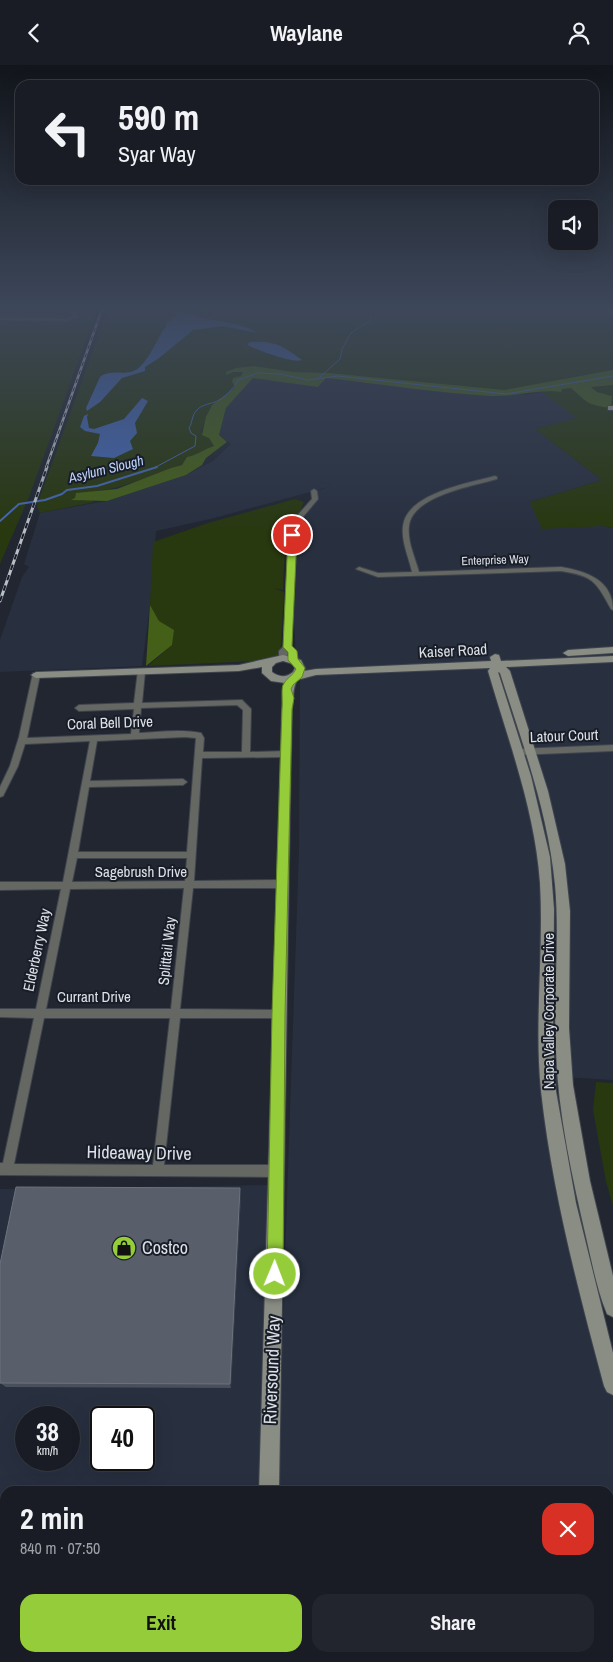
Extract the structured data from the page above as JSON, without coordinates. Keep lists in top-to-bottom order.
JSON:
{
  "streets": {
    "street": [
      "Enterprise Way",
      "Kaiser Road",
      "Coral Bell Drive",
      "Latour Court",
      "Sagebrush Drive",
      "Elderberry Way",
      "Splittail Way",
      "Currant Drive",
      "Napa Valley Corporate Drive",
      "Hideaway Drive",
      "Riversound Way"
    ]
  },
  "crossings": [
    ["Kaiser Road", "Napa Valley Corporate Drive"],
    ["Kaiser Road", "Riversound Way"],
    ["Coral Bell Drive", "Elderberry Way"],
    ["Coral Bell Drive", "Splittail Way"],
    ["Latour Court", "Napa Valley Corporate Drive"],
    ["Sagebrush Drive", "Elderberry Way"],
    ["Sagebrush Drive", "Splittail Way"],
    ["Sagebrush Drive", "Riversound Way"],
    ["Elderberry Way", "Currant Drive"],
    ["Elderberry Way", "Hideaway Drive"],
    ["Splittail Way", "Currant Drive"],
    ["Splittail Way", "Hideaway Drive"],
    ["Currant Drive", "Riversound Way"],
    ["Hideaway Drive", "Riversound Way"]
  ],
  "water": ["Asylum Slough"],
  "places": {
    "shop": ["Costco"]
  },
  "page": {
    "header": "Waylane",
    "turn": ["590 m", "Syar Way"],
    "speed": "38 km/h",
    "limit": "40",
    "heading": ["2 min", "840 m · 07:50"],
    "buttons": ["Exit", "Share"]
  }
}
